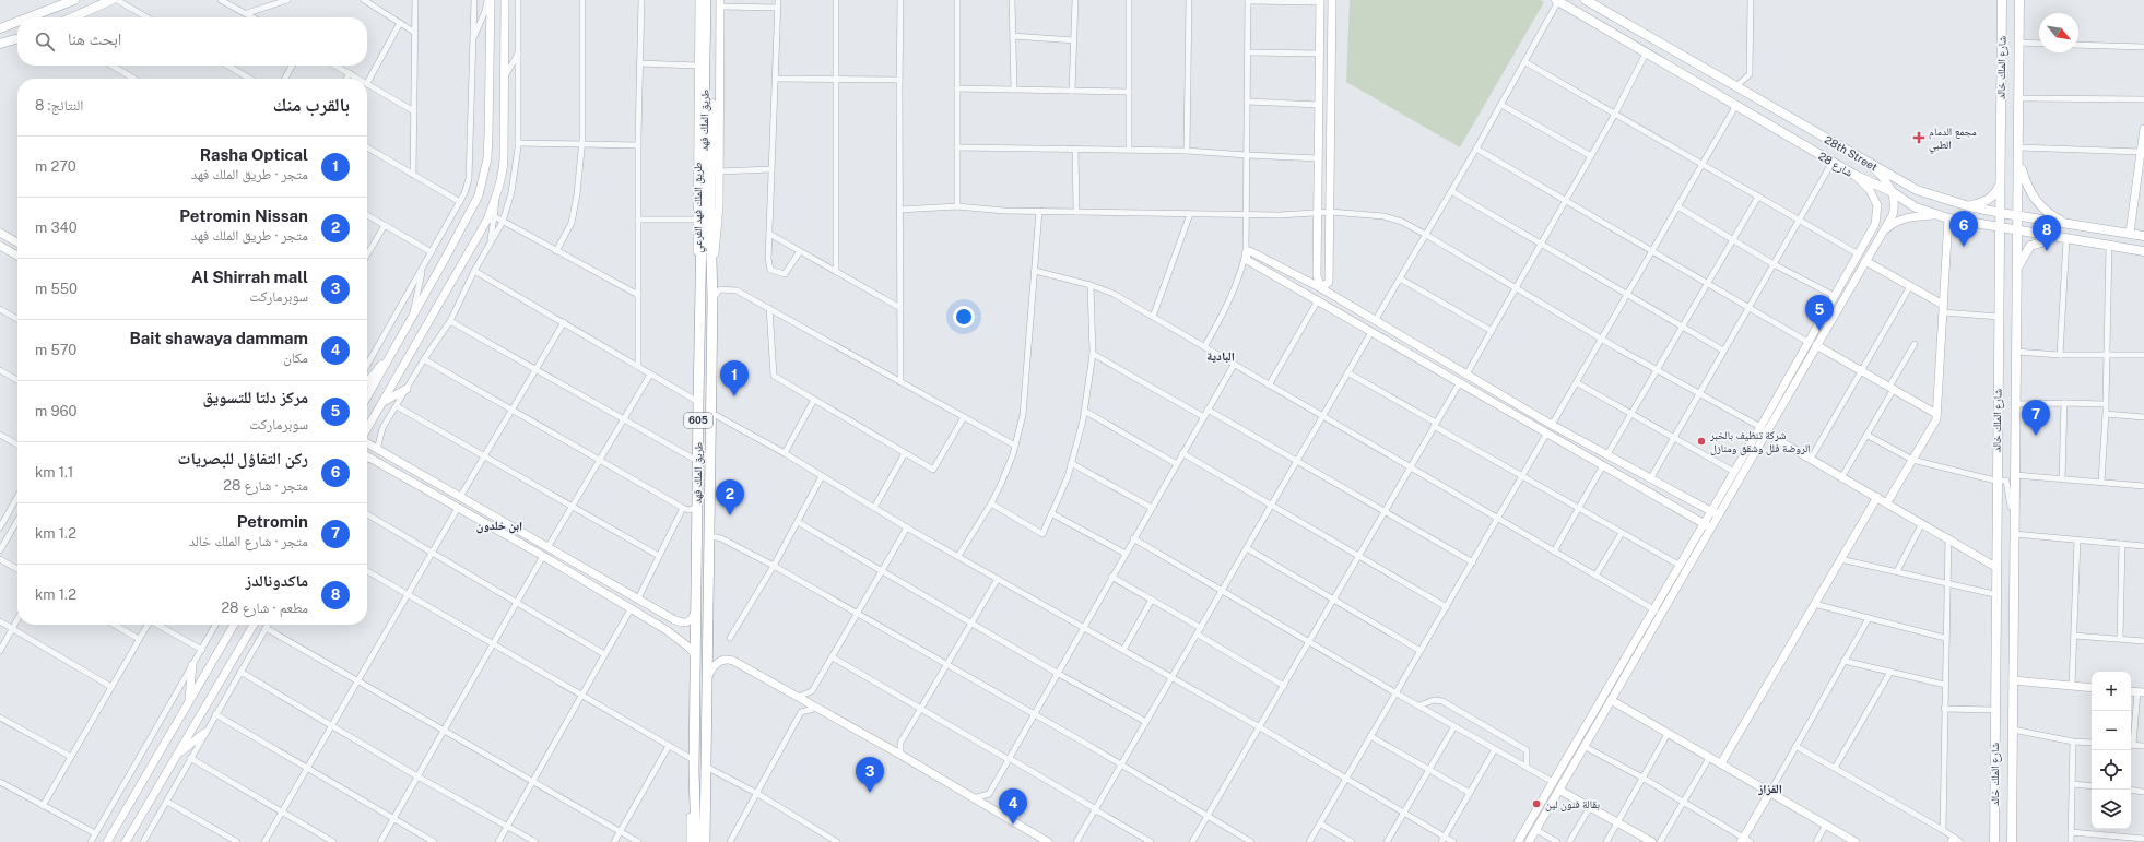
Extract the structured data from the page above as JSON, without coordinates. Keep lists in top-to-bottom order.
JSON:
{
  "streets": {
    "highway": ["طريق الملك فهد", "605"],
    "main road": ["شارع الملك خالد", "28th Street", "شارع 28"],
    "street": ["طريق الملك فهد الفرعي"]
  },
  "crossings": [
    ["شارع الملك خالد", "28th Street"],
    ["شارع الملك خالد", "شارع 28"],
    ["طريق الملك فهد", "طريق الملك فهد الفرعي"]
  ],
  "districts": ["البادية", "ابن خلدون", "القزاز"],
  "places": {
    "health": ["مجمع الدمام الطبي"],
    "other": ["شركة تنظيف بالخبر الروضة فلل وشقق ومنازل", "بقالة فنون لين"]
  },
  "north": "bottom right",
  "page": {
    "search": "ابحث هنا",
    "heading": ["بالقرب منك", "النتائج: 8"],
    "list": [
      {
        "mark": "1",
        "name": "Rasha Optical",
        "note": "متجر · طريق الملك فهد",
        "value": "270 m"
      },
      {
        "mark": "2",
        "name": "Petromin Nissan",
        "note": "متجر · طريق الملك فهد",
        "value": "340 m"
      },
      {
        "mark": "3",
        "name": "Al Shirrah mall",
        "note": "سوبرماركت",
        "value": "550 m"
      },
      {
        "mark": "4",
        "name": "Bait shawaya dammam",
        "note": "مكان",
        "value": "570 m"
      },
      {
        "mark": "5",
        "name": "مركز دلتا للتسويق",
        "note": "سوبرماركت",
        "value": "960 m"
      },
      {
        "mark": "6",
        "name": "ركن التفاؤل للبصريات",
        "note": "متجر · شارع 28",
        "value": "1.1 km"
      },
      {
        "mark": "7",
        "name": "Petromin",
        "note": "متجر · شارع الملك خالد",
        "value": "1.2 km"
      },
      {
        "mark": "8",
        "name": "ماكدونالدز",
        "note": "مطعم · شارع 28",
        "value": "1.2 km"
      }
    ],
    "pins": [
      "6",
      "8",
      "5",
      "1",
      "7",
      "2",
      "3",
      "4"
    ],
    "map_buttons": ["+", "−"]
  }
}
